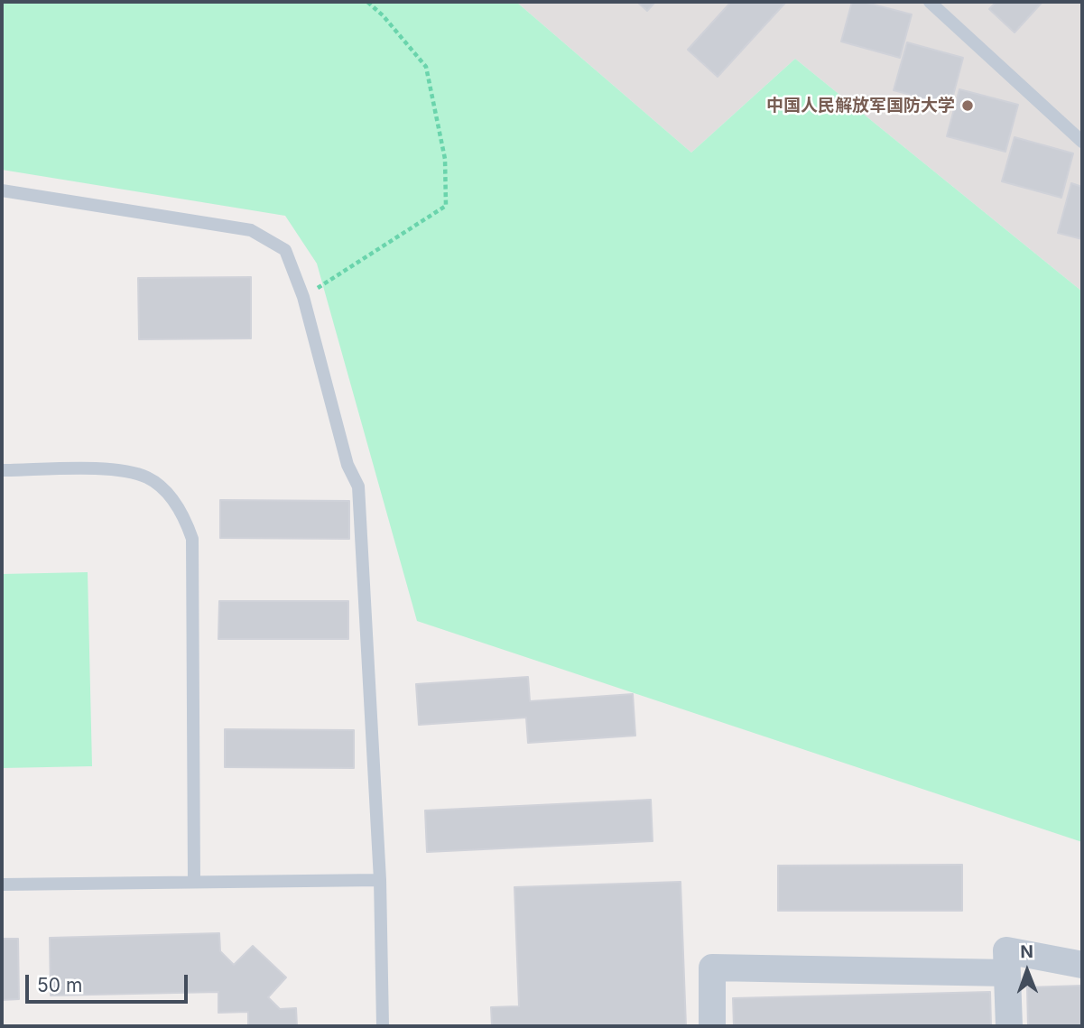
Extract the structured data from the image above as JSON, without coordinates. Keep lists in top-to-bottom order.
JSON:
{
  "places": ["中国人民解放军国防大学"],
  "scale_bar": "50 m",
  "north": "top"
}
